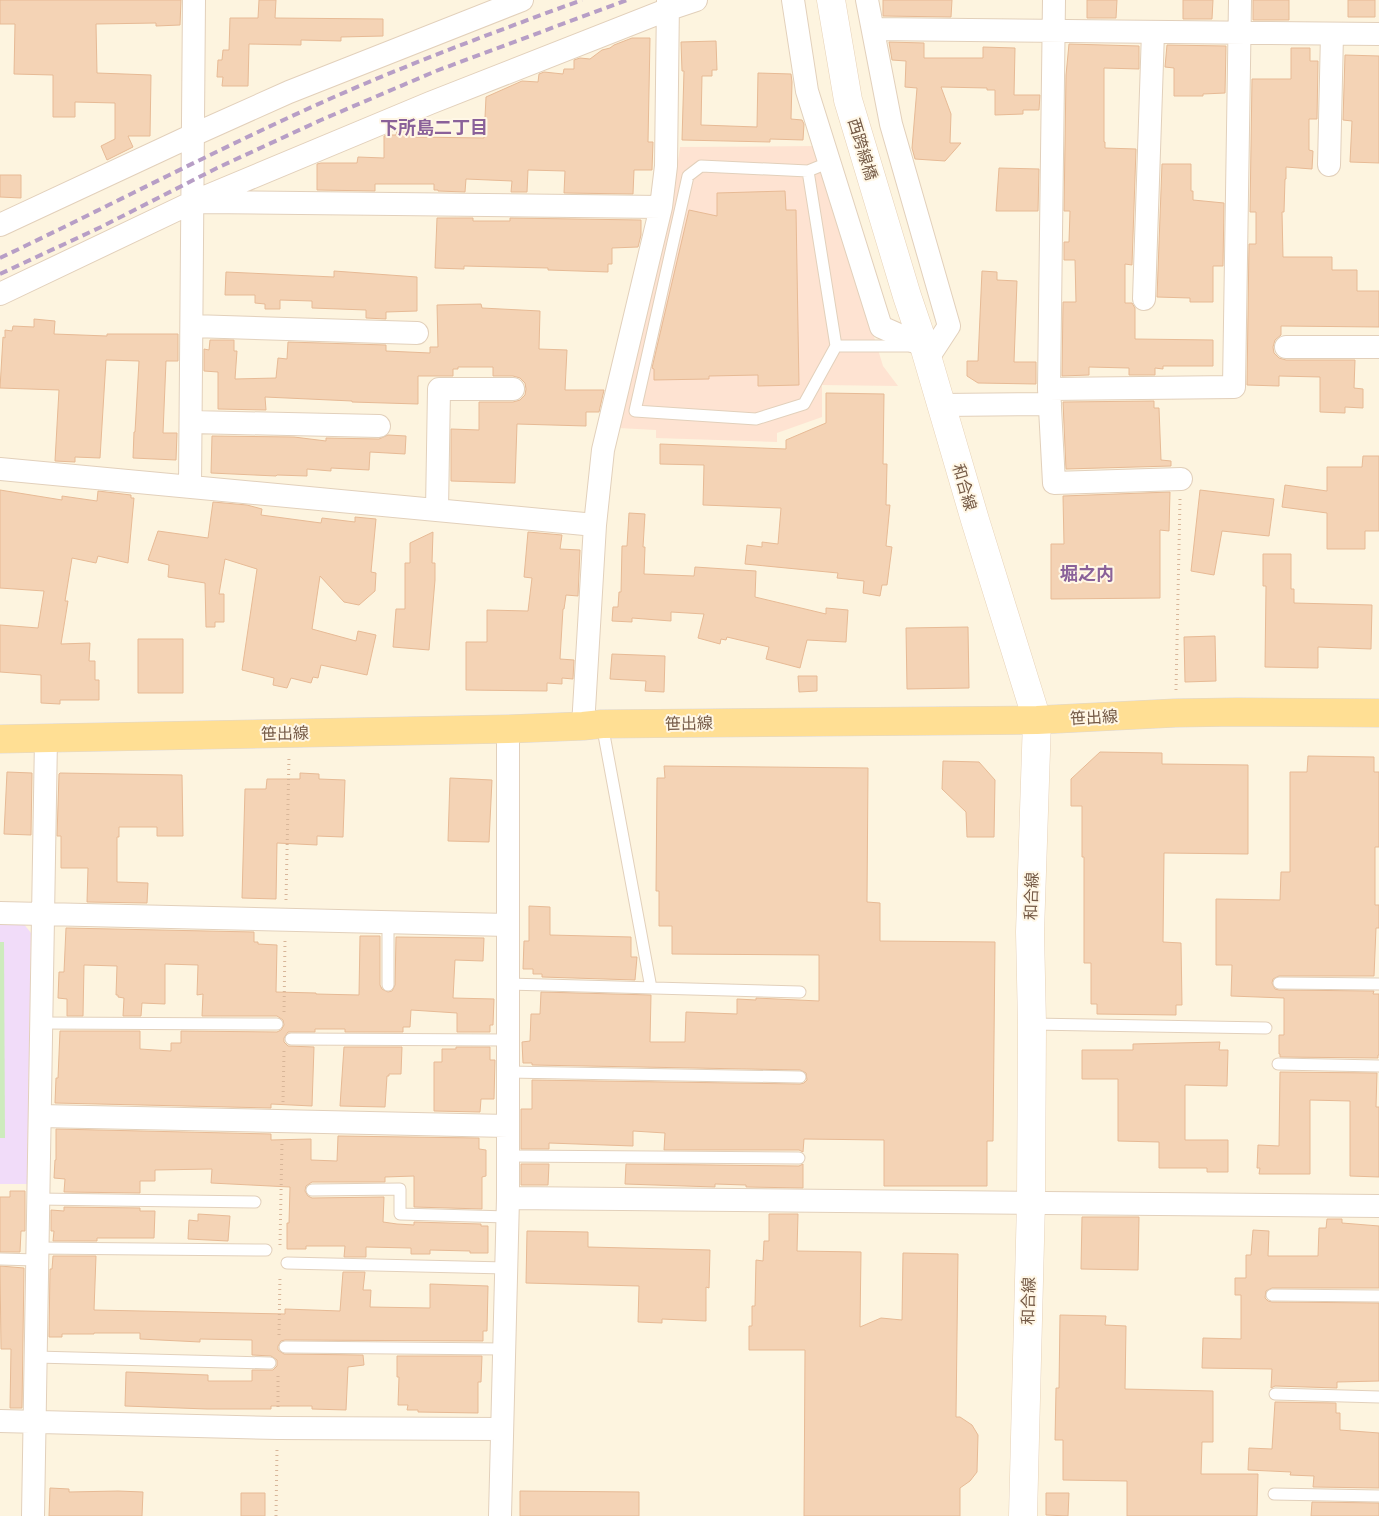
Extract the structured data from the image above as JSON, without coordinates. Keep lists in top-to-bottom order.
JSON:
{
  "streets": {
    "main road": ["西跨線橋", "和合線", "笹出線"]
  },
  "crossings": [
    ["西跨線橋", "和合線"],
    ["和合線", "笹出線"]
  ],
  "districts": ["下所島二丁目", "堀之内"]
}
